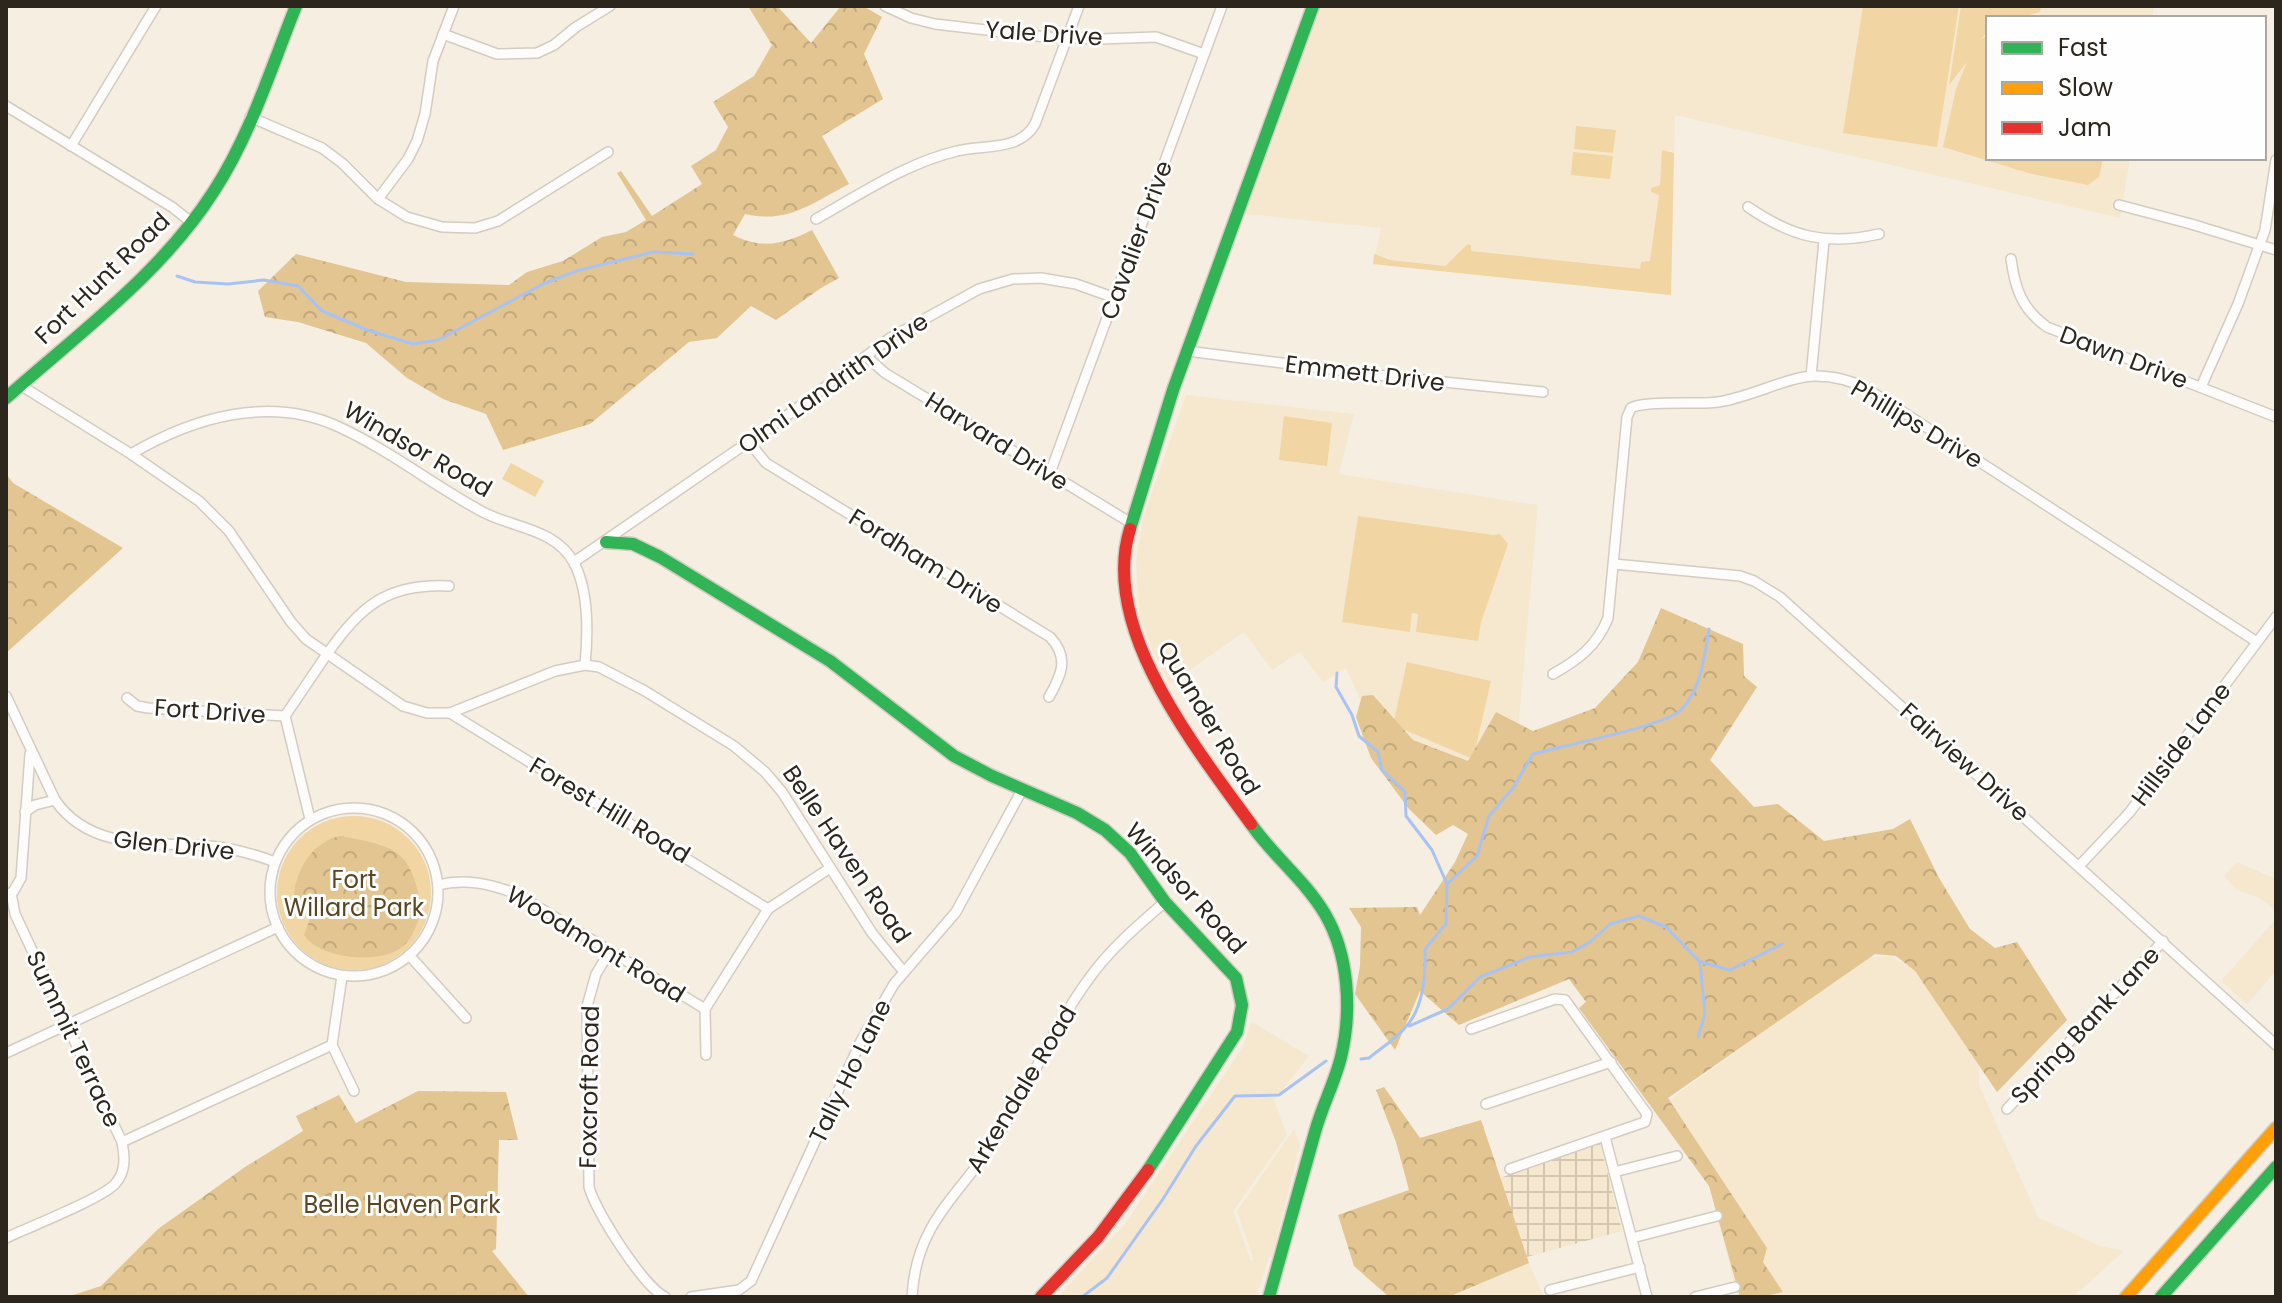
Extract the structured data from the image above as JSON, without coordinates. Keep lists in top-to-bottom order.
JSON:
{
  "streets": {
    "main road": ["Fort Hunt Road", "Windsor Road", "Quander Road"],
    "street": [
      "Yale Drive",
      "Cavalier Drive",
      "Dawn Drive",
      "Emmett Drive",
      "Olmi Landrith Drive",
      "Phillips Drive",
      "Harvard Drive",
      "Fordham Drive",
      "Fort Drive",
      "Hillside Lane",
      "Fairview Drive",
      "Forest Hill Road",
      "Glen Drive",
      "Belle Haven Road",
      "Woodmont Road",
      "Spring Bank Lane",
      "Summit Terrace",
      "Tally Ho Lane",
      "Foxcroft Road",
      "Arkendale Road"
    ]
  },
  "crossings": [
    ["Yale Drive", "Cavalier Drive"],
    ["Cavalier Drive", "Olmi Landrith Drive"],
    ["Cavalier Drive", "Harvard Drive"],
    ["Emmett Drive", "Quander Road"],
    ["Olmi Landrith Drive", "Harvard Drive"],
    ["Olmi Landrith Drive", "Windsor Road"],
    ["Olmi Landrith Drive", "Fordham Drive"],
    ["Phillips Drive", "Hillside Lane"],
    ["Phillips Drive", "Fairview Drive"],
    ["Harvard Drive", "Quander Road"],
    ["Windsor Road", "Tally Ho Lane"],
    ["Windsor Road", "Arkendale Road"],
    ["Fort Drive", "Glen Drive"],
    ["Fort Drive", "Woodmont Road"],
    ["Hillside Lane", "Fairview Drive"],
    ["Fairview Drive", "Spring Bank Lane"],
    ["Glen Drive", "Woodmont Road"],
    ["Glen Drive", "Summit Terrace"],
    ["Belle Haven Road", "Tally Ho Lane"],
    ["Woodmont Road", "Foxcroft Road"]
  ],
  "parks": ["Fort Willard Park", "Belle Haven Park"],
  "legend": ["Fast", "Slow", "Jam"]
}
